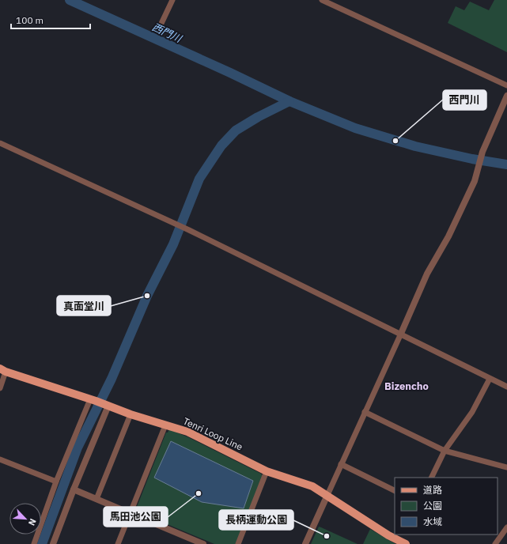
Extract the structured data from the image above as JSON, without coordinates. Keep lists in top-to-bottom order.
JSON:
{
  "streets": {
    "main road": ["Tenri Loop Line"]
  },
  "districts": ["Bizencho"],
  "water": ["西門川"],
  "places": [
    "西門川",
    "真面堂川",
    "馬田池公園",
    "長柄運動公園"
  ],
  "legend": ["道路", "公園", "水域"],
  "scale_bar": "100 m",
  "north": "bottom right"
}
